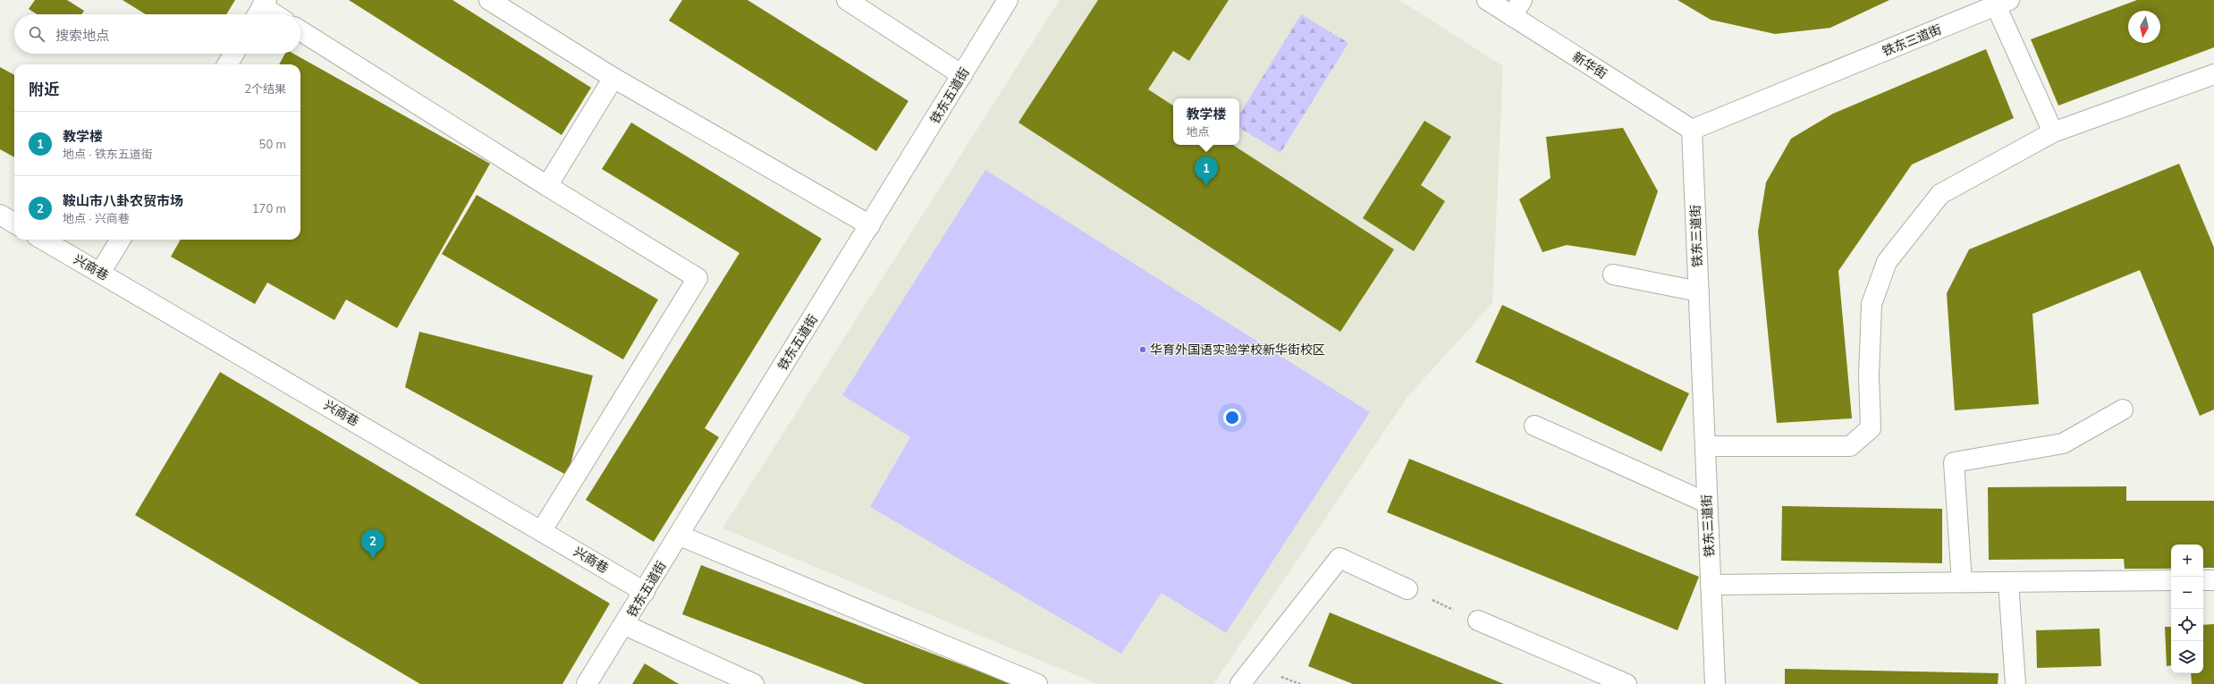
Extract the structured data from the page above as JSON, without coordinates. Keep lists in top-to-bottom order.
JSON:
{
  "streets": {
    "street": [
      "铁东三道街",
      "新华街",
      "铁东五道街",
      "兴商巷"
    ]
  },
  "crossings": [
    ["铁东三道街", "新华街"],
    ["铁东五道街", "兴商巷"]
  ],
  "places": ["华育外国语实验学校新华街校区"],
  "north": "bottom",
  "page": {
    "search": "搜索地点",
    "heading": ["附近", "2个结果"],
    "popup": ["教学楼", "地点"],
    "list": [
      {
        "mark": "1",
        "name": "教学楼",
        "note": "地点 · 铁东五道街",
        "value": "50 m"
      },
      {
        "mark": "2",
        "name": "鞍山市八卦农贸市场",
        "note": "地点 · 兴商巷",
        "value": "170 m"
      }
    ],
    "pins": ["1", "2"],
    "map_buttons": ["+", "−"]
  }
}
